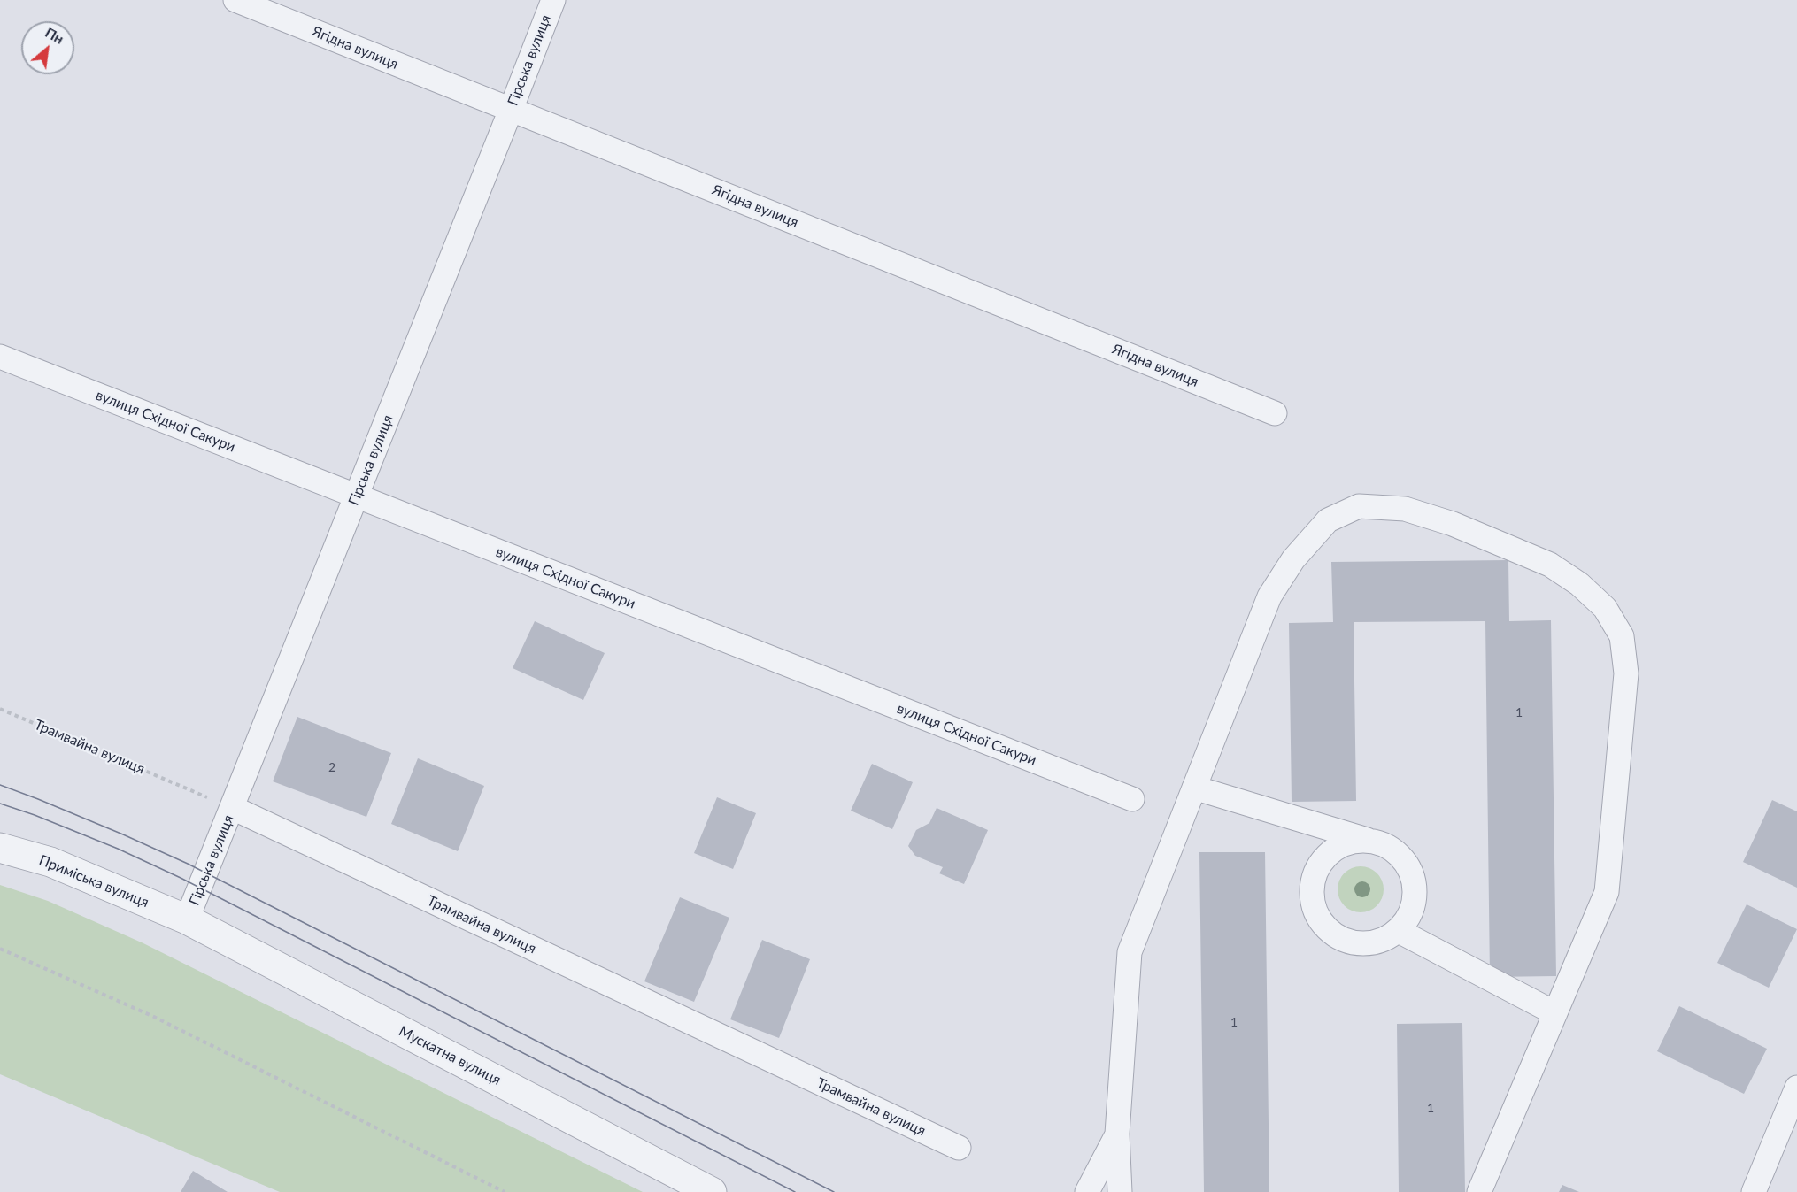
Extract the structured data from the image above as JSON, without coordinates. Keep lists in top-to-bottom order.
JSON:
{
  "streets": {
    "street": [
      "Ягідна вулиця",
      "Гірська вулиця",
      "вулиця Східної Сакури",
      "Трамвайна вулиця",
      "Приміська вулиця",
      "Мускатна вулиця"
    ]
  },
  "crossings": [
    ["Ягідна вулиця", "Гірська вулиця"],
    ["Гірська вулиця", "вулиця Східної Сакури"],
    ["Гірська вулиця", "Трамвайна вулиця"],
    ["Гірська вулиця", "Приміська вулиця"],
    ["Гірська вулиця", "Мускатна вулиця"],
    ["Приміська вулиця", "Мускатна вулиця"]
  ],
  "house_numbers": [
    "1",
    "2",
    "1",
    "1"
  ],
  "north": "top right"
}
